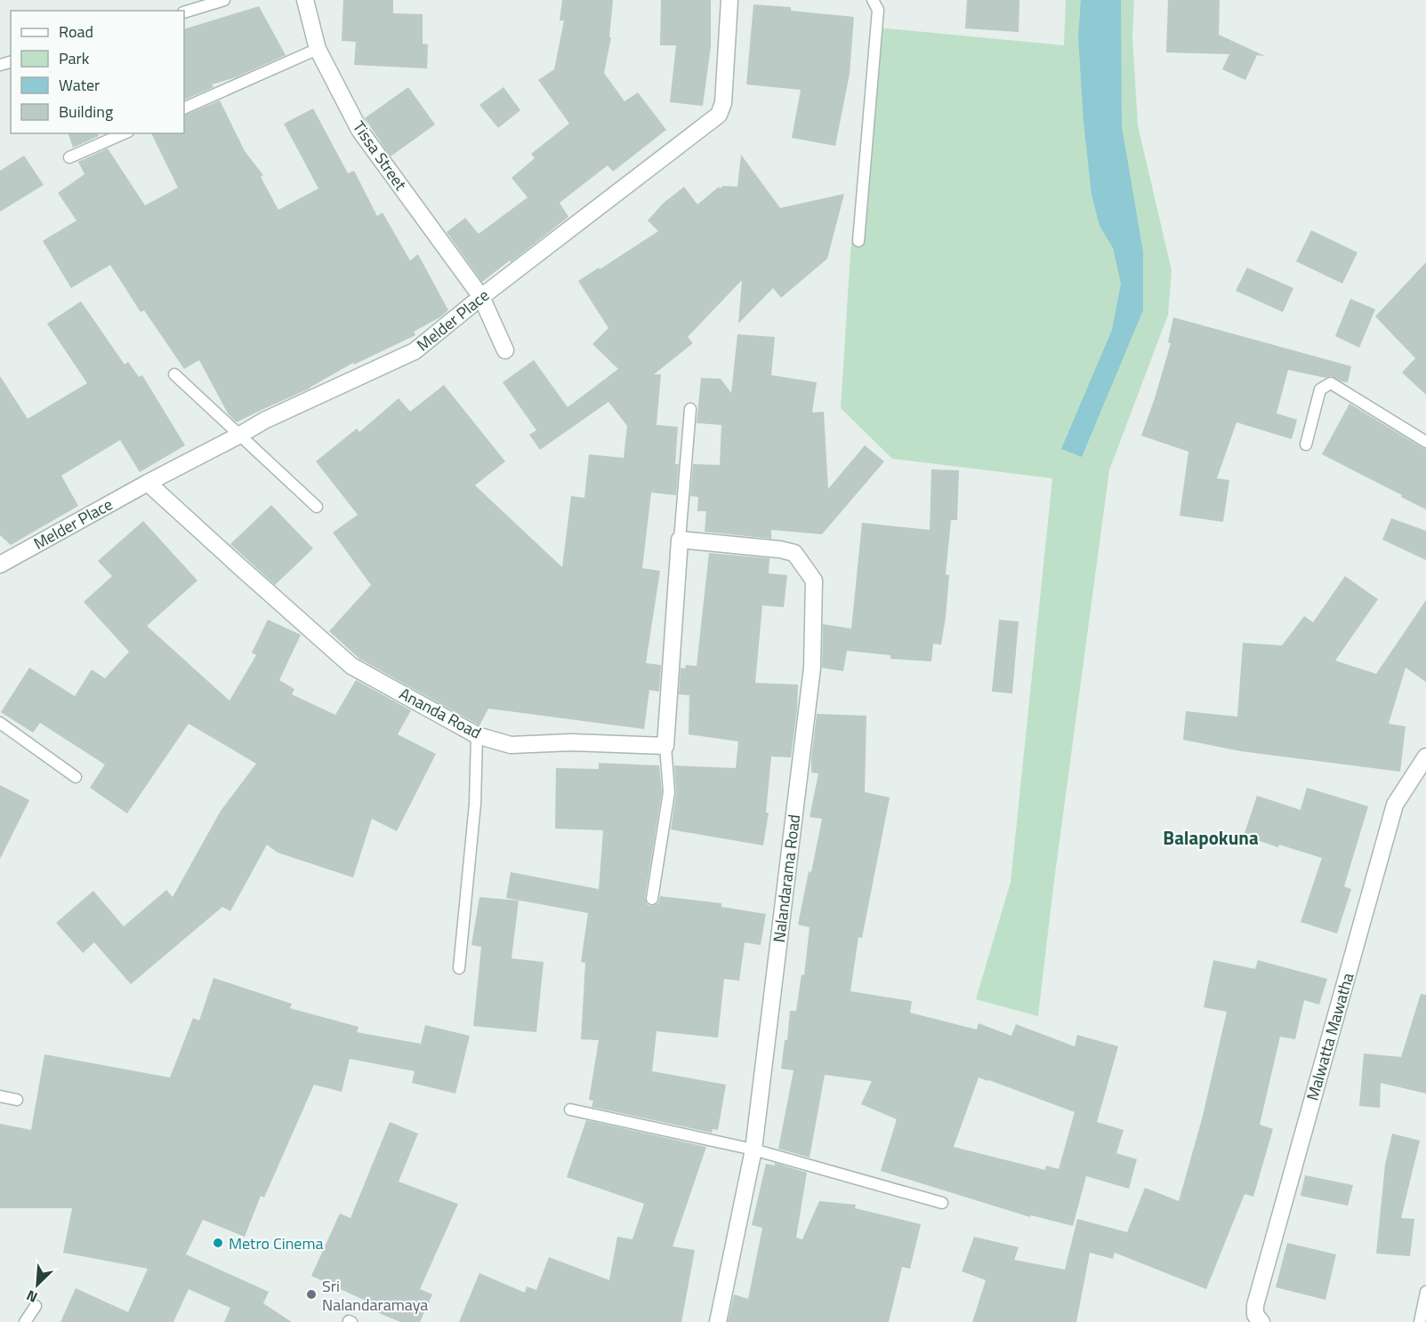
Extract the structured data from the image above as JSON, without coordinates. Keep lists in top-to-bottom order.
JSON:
{
  "streets": {
    "street": [
      "Tissa Street",
      "Melder Place",
      "Ananda Road",
      "Nalandarama Road",
      "Malwatta Mawatha"
    ]
  },
  "crossings": [
    ["Tissa Street", "Melder Place"],
    ["Melder Place", "Ananda Road"]
  ],
  "districts": ["Balapokuna"],
  "places": ["Metro Cinema", "Sri Nalandaramaya"],
  "legend": [
    "Road",
    "Park",
    "Water",
    "Building"
  ],
  "north": "bottom left"
}
